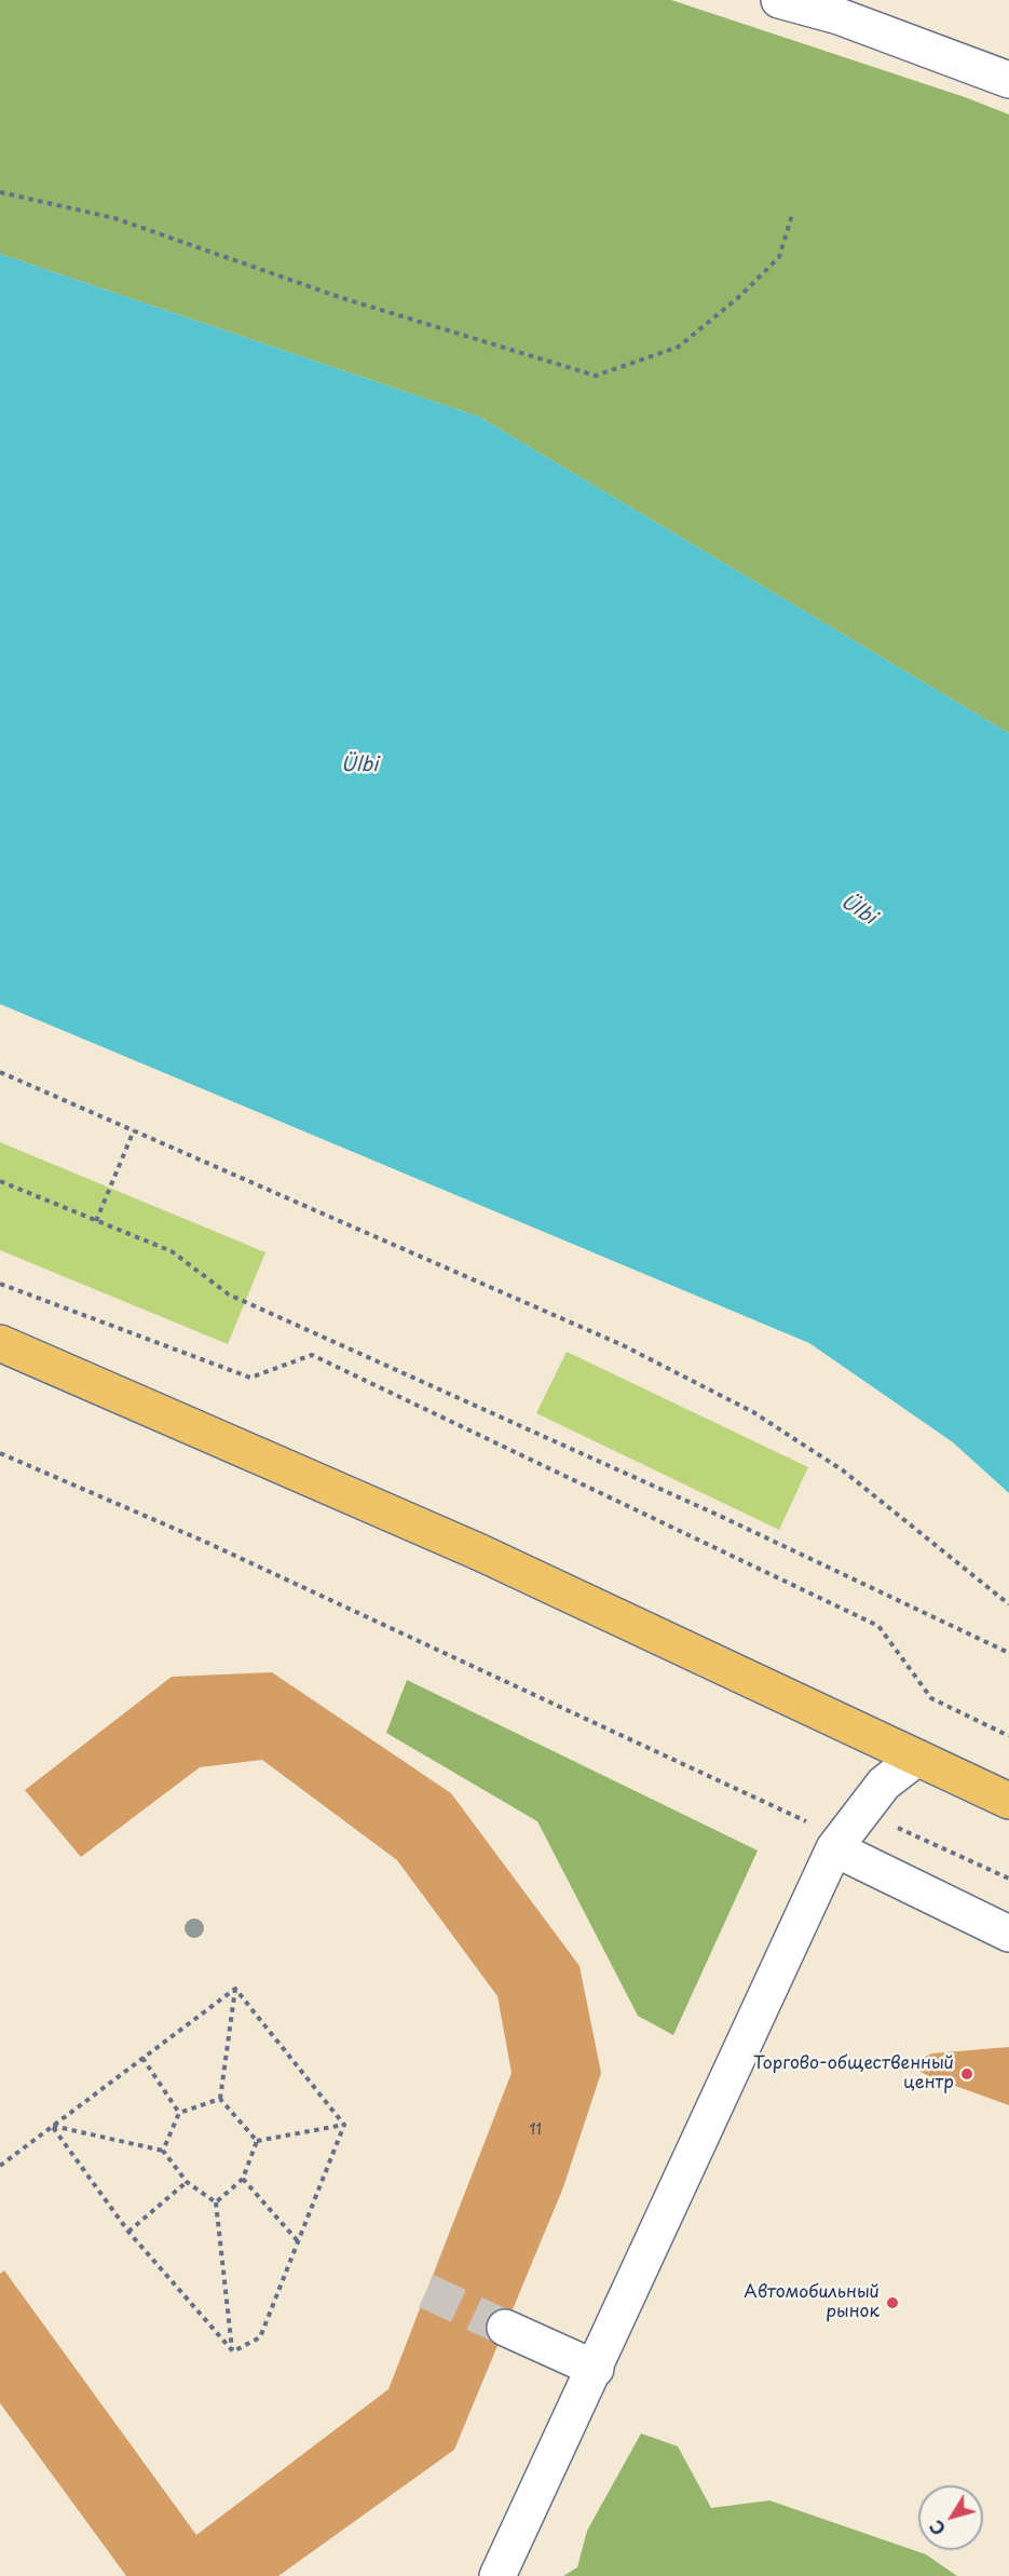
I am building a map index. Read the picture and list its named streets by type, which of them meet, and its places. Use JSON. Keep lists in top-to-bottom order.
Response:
{
  "water": ["Ülbi"],
  "places": ["Торгово-общественный центр", "Автомобильный рынок"],
  "house_numbers": ["11"],
  "north": "bottom left"
}
